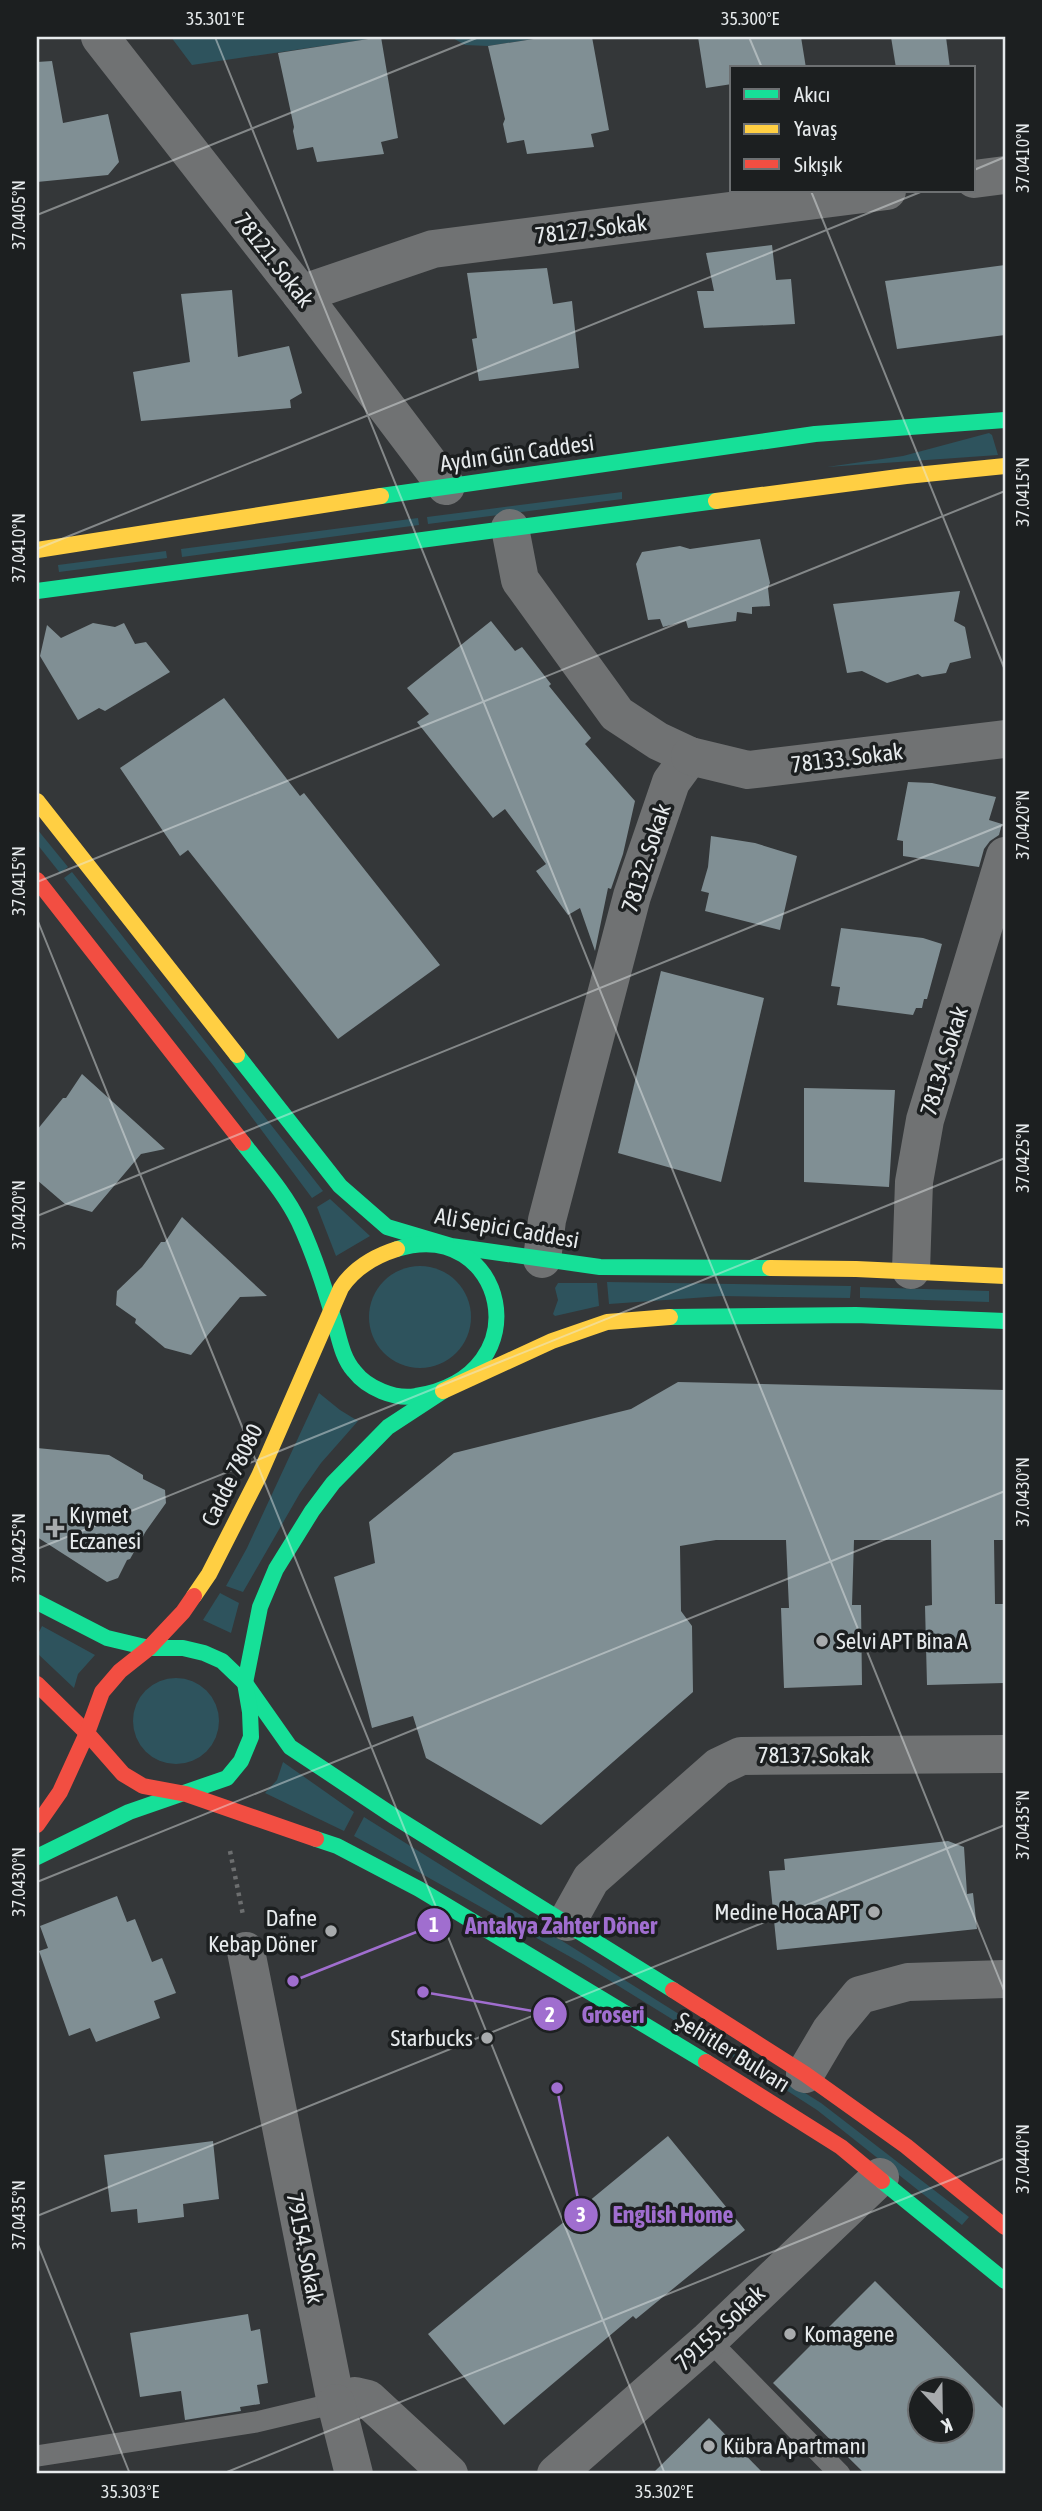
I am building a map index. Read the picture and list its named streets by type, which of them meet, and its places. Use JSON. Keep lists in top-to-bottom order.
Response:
{
  "streets": {
    "main road": [
      "Aydın Gün Caddesi",
      "Ali Sepici Caddesi",
      "Cadde 78080",
      "Şehitler Bulvarı"
    ],
    "street": [
      "78127. Sokak",
      "78121. Sokak",
      "78133. Sokak",
      "78132. Sokak",
      "78134. Sokak",
      "78137. Sokak",
      "79154. Sokak",
      "79155. Sokak"
    ]
  },
  "crossings": [
    ["78127. Sokak", "78121. Sokak"],
    ["78121. Sokak", "Aydın Gün Caddesi"],
    ["78133. Sokak", "78132. Sokak"],
    ["78132. Sokak", "Ali Sepici Caddesi"],
    ["78134. Sokak", "Ali Sepici Caddesi"],
    ["Ali Sepici Caddesi", "Cadde 78080"],
    ["Cadde 78080", "Şehitler Bulvarı"],
    ["78137. Sokak", "Şehitler Bulvarı"],
    ["Şehitler Bulvarı", "79155. Sokak"]
  ],
  "places": {
    "health": ["Kıymet Eczanesi"],
    "other": [
      "Selvi APT Bina A",
      "Medine Hoca APT",
      "Dafne Kebap Döner",
      "Antakya Zahter Döner",
      "Groseri",
      "Starbucks",
      "English Home",
      "Komagene",
      "Kübra Apartmanı"
    ]
  },
  "legend": ["Akıcı", "Yavaş", "Sıkışık"],
  "north": "bottom",
  "coordinates": [
    "35.301°E",
    "35.300°E",
    "37.0410°N",
    "37.0405°N",
    "37.0415°N",
    "37.0420°N",
    "37.0425°N",
    "37.0430°N",
    "37.0435°N",
    "37.0440°N",
    "35.303°E",
    "35.302°E"
  ]
}
